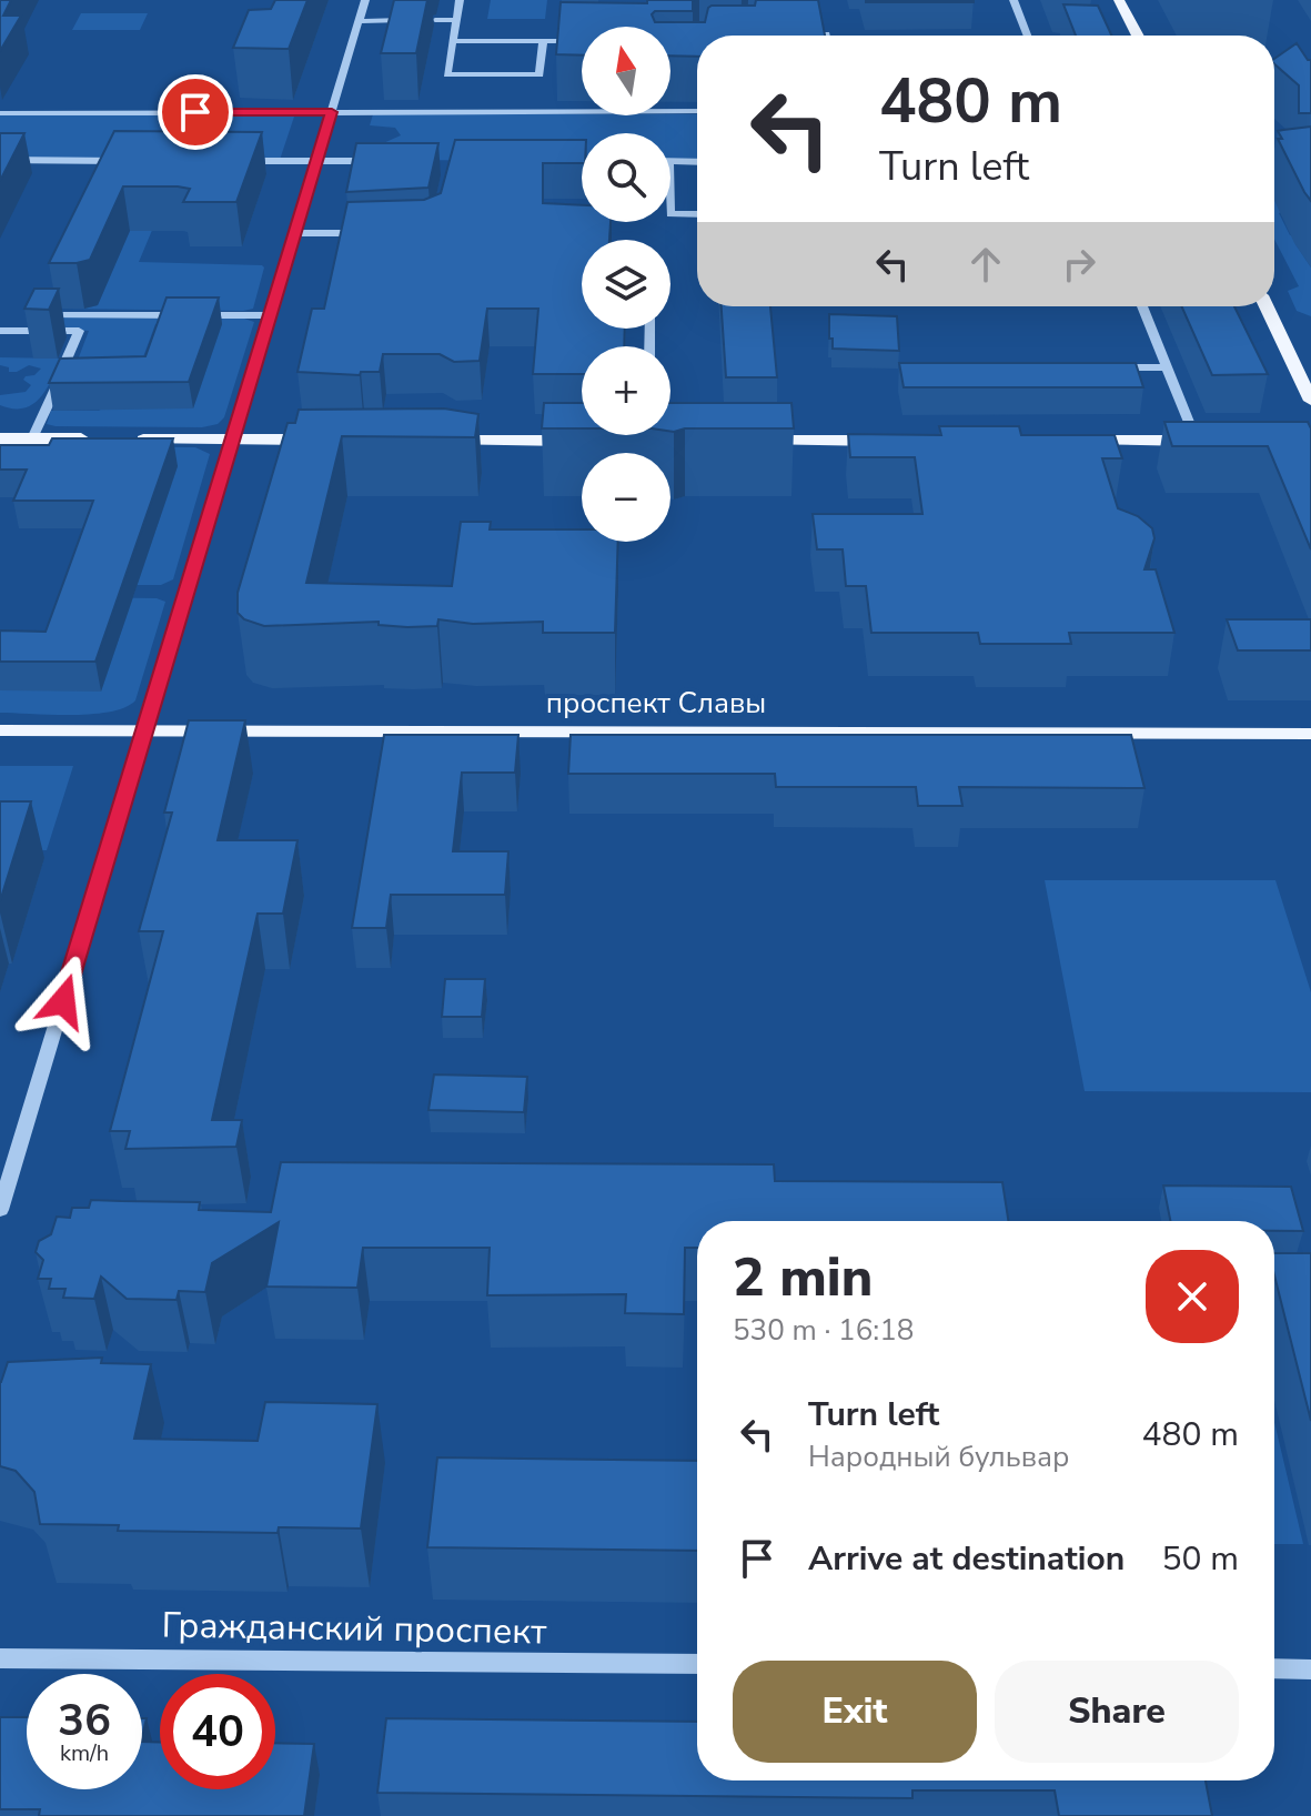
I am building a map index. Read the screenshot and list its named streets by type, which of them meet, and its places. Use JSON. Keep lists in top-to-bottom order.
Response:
{
  "streets": {
    "main road": ["проспект Славы"],
    "street": ["Гражданский проспект"]
  },
  "north": "top",
  "page": {
    "map_buttons": ["+", "−"],
    "turn": ["480 m", "Turn left"],
    "heading": ["2 min", "530 m · 16:18"],
    "list": [
      {
        "name": "Turn left",
        "note": "Народный бульвар",
        "value": "480 m"
      },
      {
        "name": "Arrive at destination",
        "value": "50 m"
      }
    ],
    "buttons": ["Exit", "Share"],
    "speed": "36 km/h",
    "limit": "40"
  }
}
